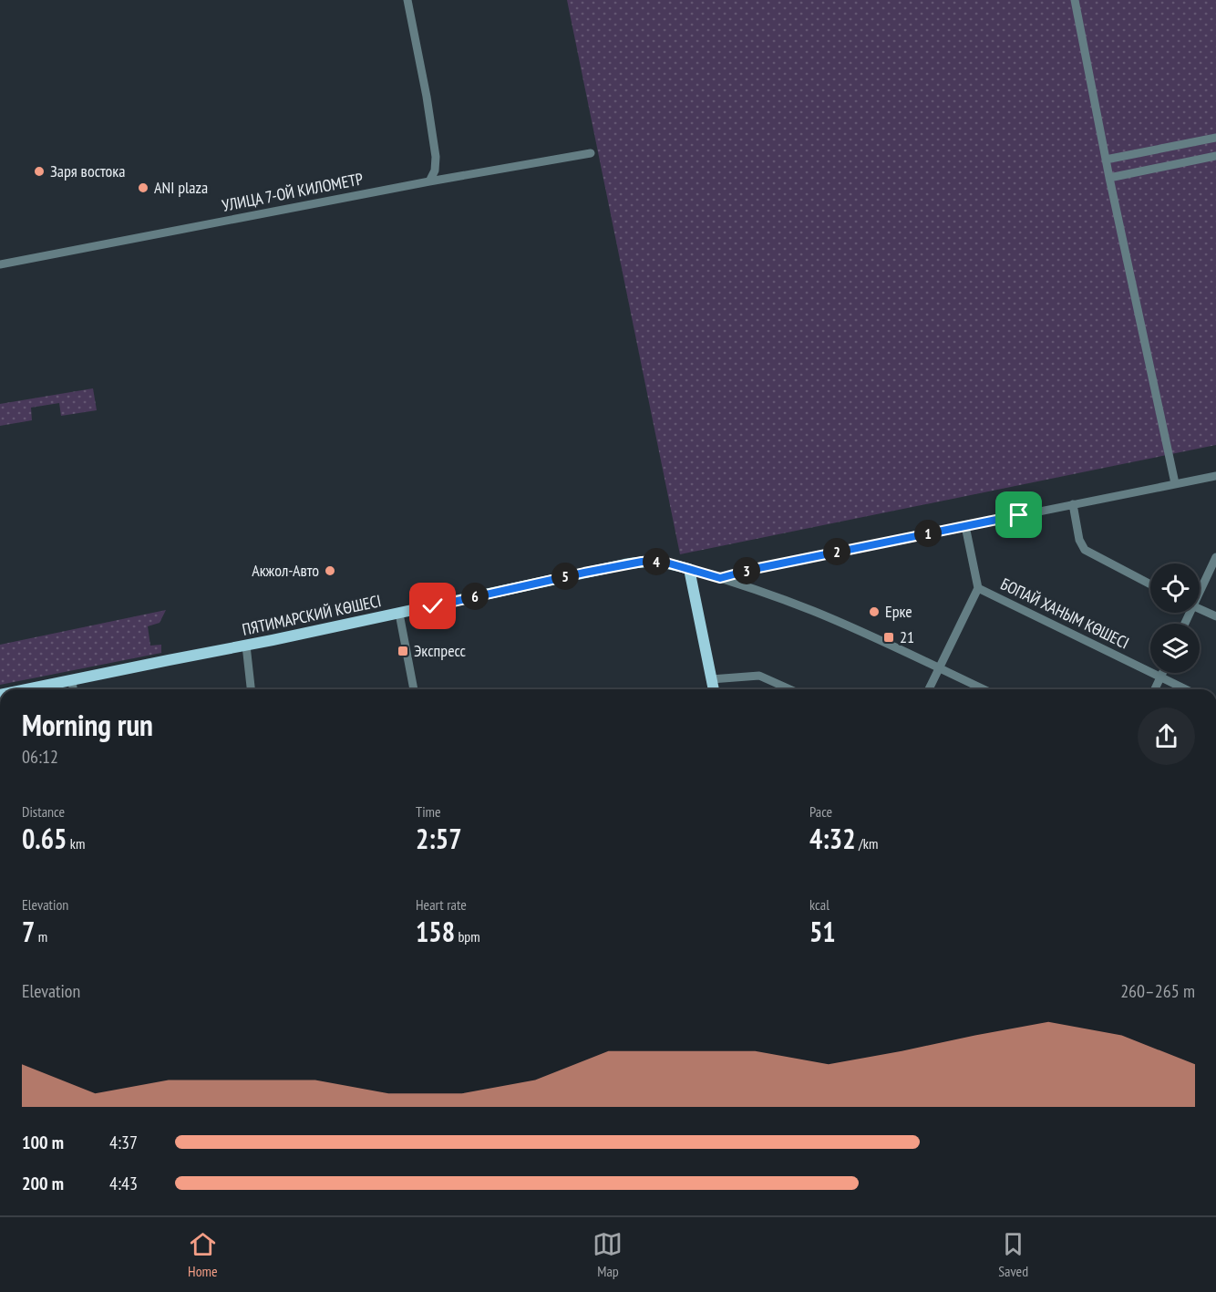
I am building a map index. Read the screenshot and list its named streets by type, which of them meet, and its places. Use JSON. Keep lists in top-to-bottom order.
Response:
{
  "streets": {
    "main road": ["ПЯТИМАРСКИЙ КӨШЕСІ"],
    "street": ["УЛИЦА 7-ОЙ КИЛОМЕТР", "БОПАЙ ХАНЫМ КӨШЕСІ"]
  },
  "places": {
    "other": [
      "Заря востока",
      "ANI plaza",
      "Акжол-Авто",
      "Ерке"
    ],
    "transit": ["21", "Экспресс"]
  },
  "page": {
    "pins": [
      "1",
      "2",
      "4",
      "3",
      "5",
      "6"
    ],
    "heading": ["Morning run", "06:12"],
    "stats": [
      ["Distance", "0.65 km"],
      ["Time", "2:57"],
      ["Pace", "4:32 /km"],
      ["Elevation", "7 m"],
      ["Heart rate", "158 bpm"],
      ["kcal", "51"]
    ],
    "chart": ["Elevation", "260–265 m"],
    "list": [
      {
        "name": "100 m",
        "note": "4:37"
      },
      {
        "name": "200 m",
        "note": "4:43"
      }
    ],
    "tabs": ["Home", "Map", "Saved"]
  }
}
